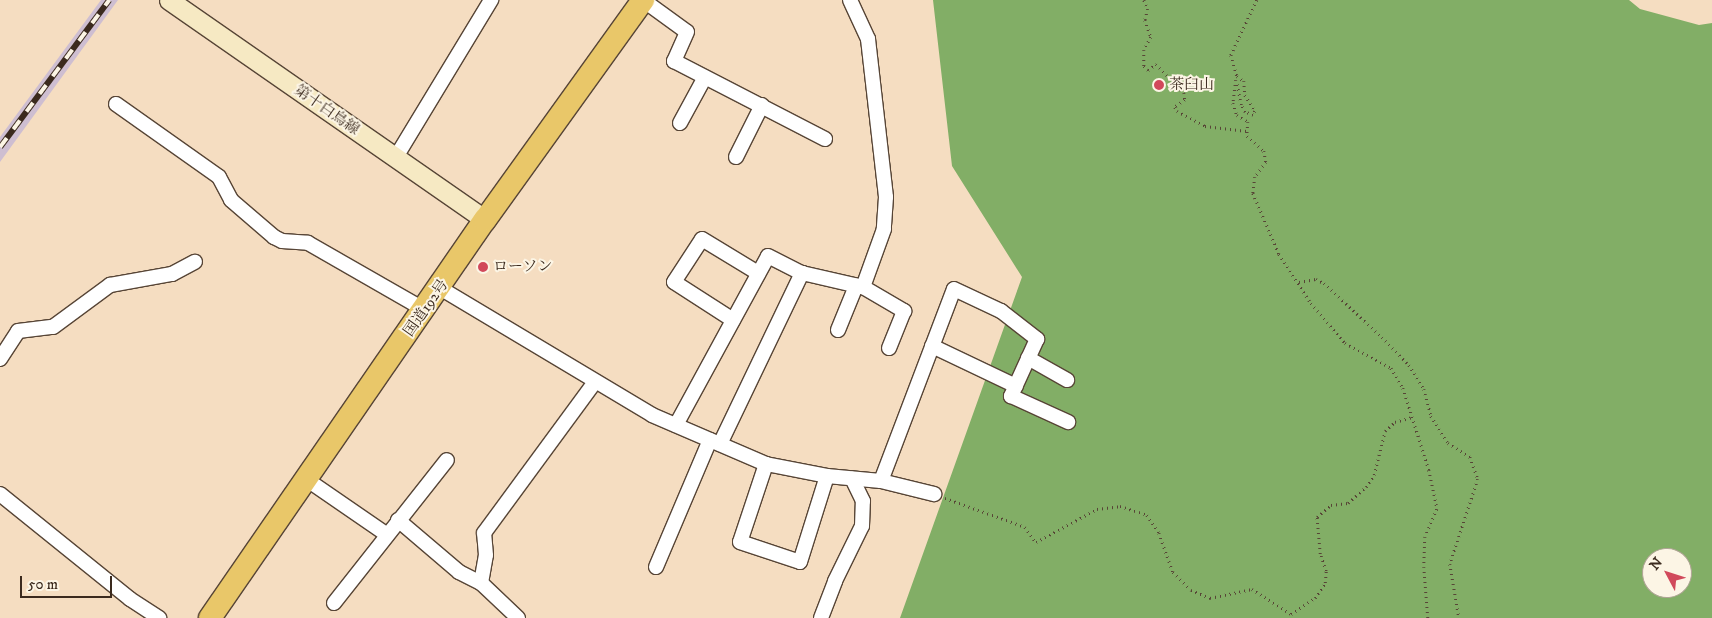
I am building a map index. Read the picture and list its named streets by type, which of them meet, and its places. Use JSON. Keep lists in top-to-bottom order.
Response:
{
  "streets": {
    "highway": ["国道192号"],
    "main road": ["第十白鳥線"]
  },
  "crossings": [
    ["第十白鳥線", "国道192号"]
  ],
  "places": ["茶臼山", "ローソン"],
  "scale_bar": "50 m",
  "north": "top left"
}
